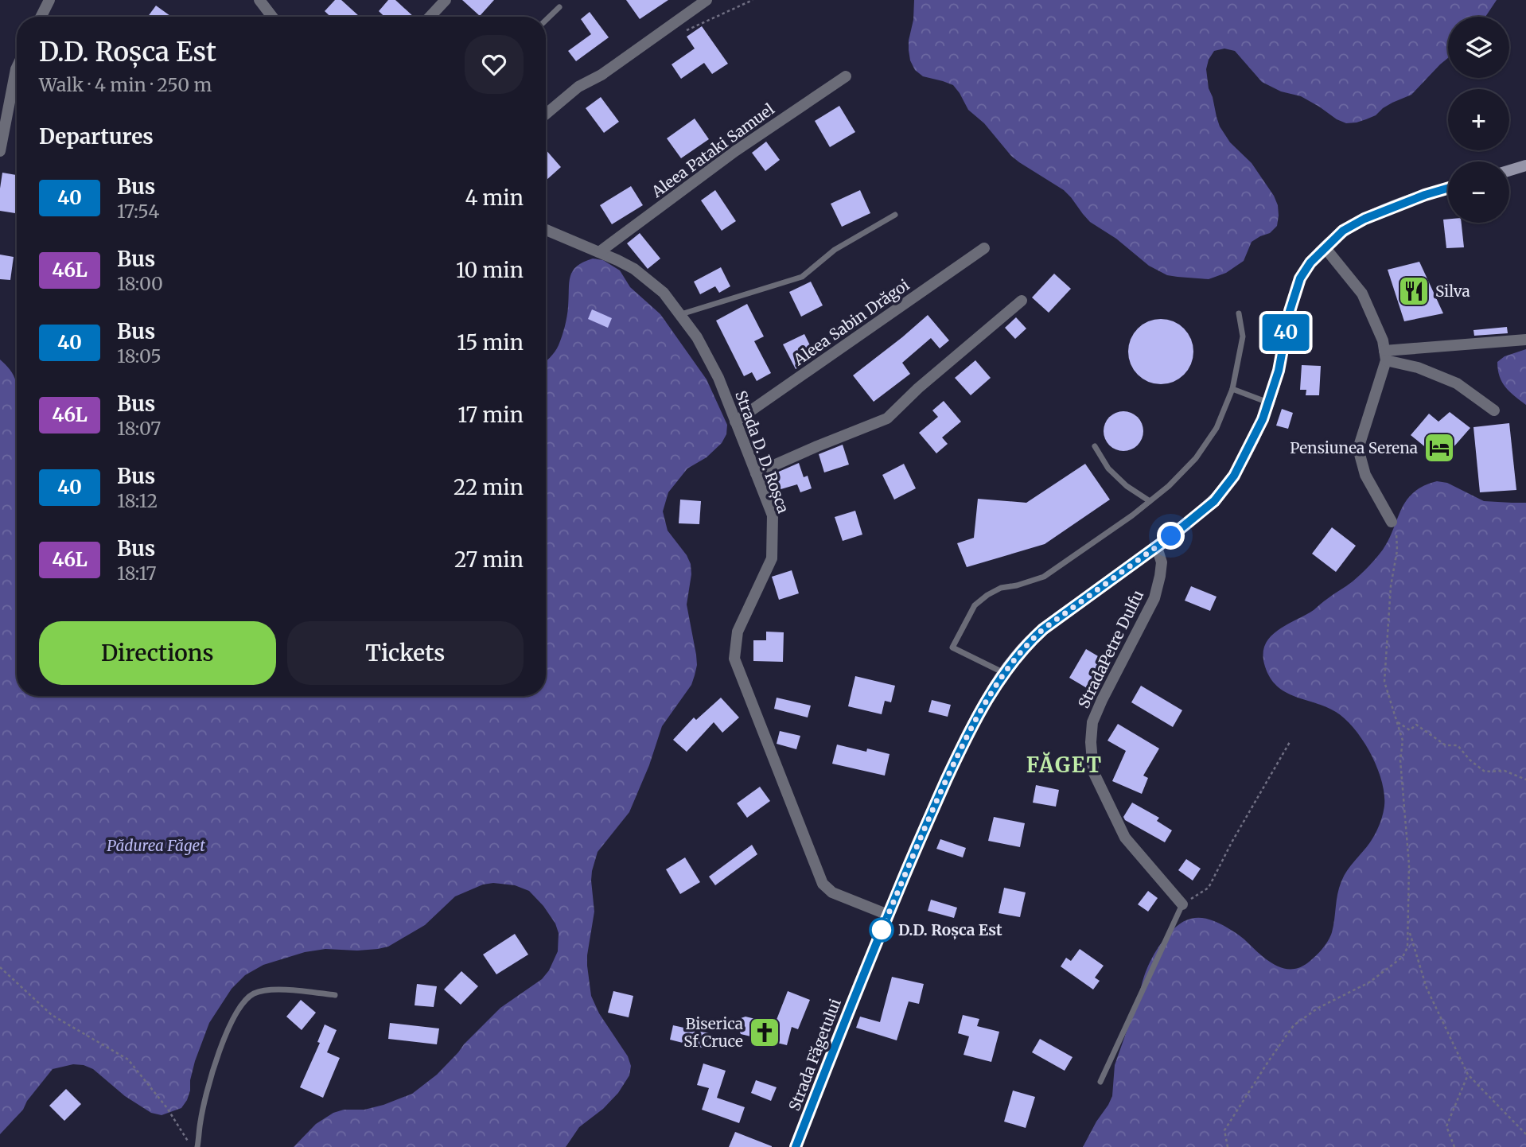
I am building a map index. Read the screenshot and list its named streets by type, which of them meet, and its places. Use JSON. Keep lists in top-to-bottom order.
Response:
{
  "streets": {
    "main road": ["Strada Făgetului"],
    "street": [
      "Aleea Pataki Samuel",
      "Aleea Sabin Drăgoi",
      "Strada D. D. Roșca",
      "StradaPetre Dulfu"
    ]
  },
  "crossings": [
    ["Aleea Pataki Samuel", "Strada D. D. Roșca"],
    ["Aleea Sabin Drăgoi", "Strada D. D. Roșca"],
    ["Strada D. D. Roșca", "Strada Făgetului"],
    ["StradaPetre Dulfu", "Strada Făgetului"]
  ],
  "districts": ["FĂGET"],
  "parks": ["Pădurea Făget"],
  "places": {
    "restaurant": ["Silva"],
    "hotel": ["Pensiunea Serena"],
    "other": ["D.D. Roșca Est"],
    "church": ["Biserica Sf Cruce"]
  },
  "lines": ["bus line 40"],
  "page": {
    "on_map": "40",
    "map_buttons": ["+", "−"],
    "heading": [
      ["D.D. Roșca Est", "Walk · 4 min · 250 m"],
      "Departures"
    ],
    "list": [
      {
        "mark": "40",
        "name": "Bus",
        "note": "17:54",
        "value": "4 min"
      },
      {
        "mark": "46L",
        "name": "Bus",
        "note": "18:00",
        "value": "10 min"
      },
      {
        "mark": "40",
        "name": "Bus",
        "note": "18:05",
        "value": "15 min"
      },
      {
        "mark": "46L",
        "name": "Bus",
        "note": "18:07",
        "value": "17 min"
      },
      {
        "mark": "40",
        "name": "Bus",
        "note": "18:12",
        "value": "22 min"
      },
      {
        "mark": "46L",
        "name": "Bus",
        "note": "18:17",
        "value": "27 min"
      }
    ],
    "buttons": ["Directions", "Tickets"]
  }
}
